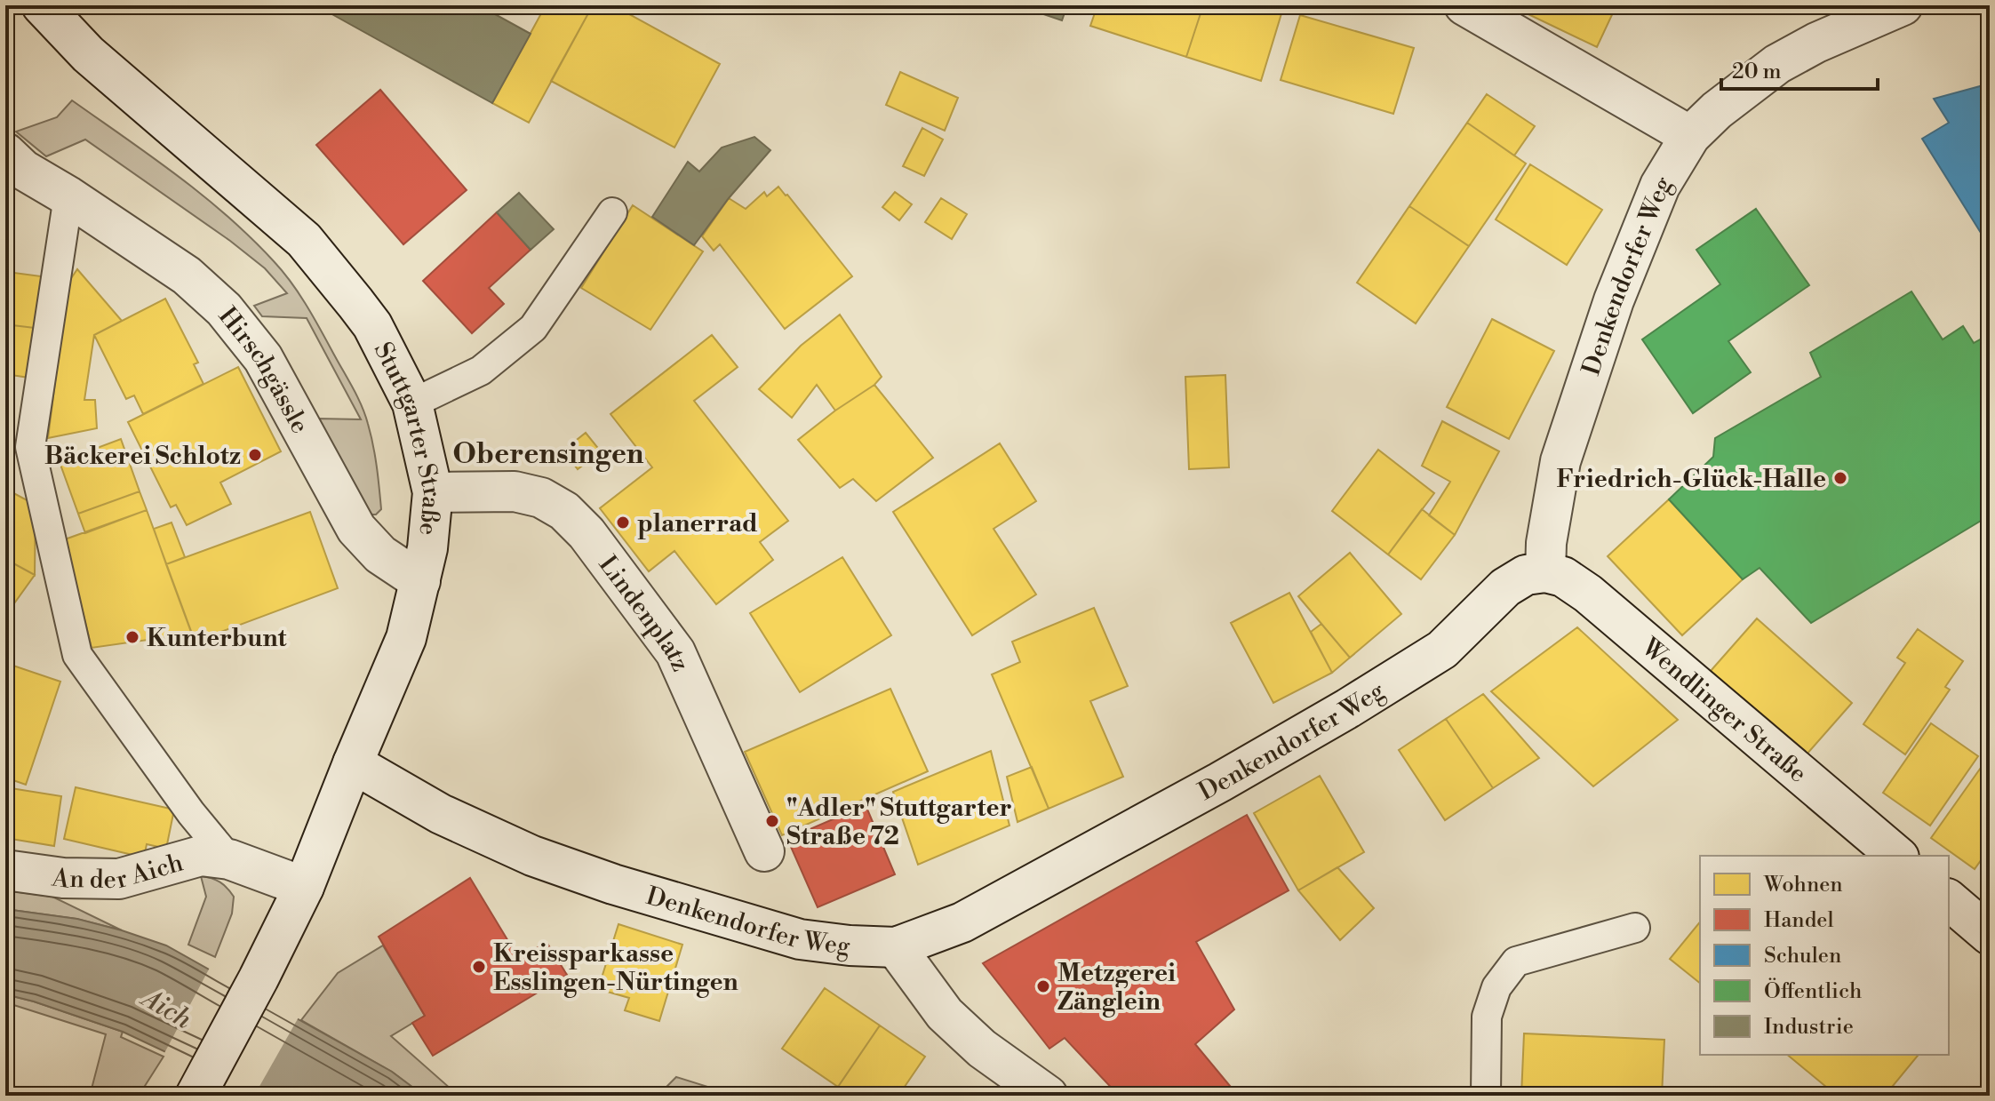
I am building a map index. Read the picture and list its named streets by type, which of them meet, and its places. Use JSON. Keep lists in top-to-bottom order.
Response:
{
  "streets": {
    "main road": [
      "Denkendorfer Weg",
      "Hirschgässle",
      "Stuttgarter Straße",
      "Lindenplatz",
      "Wendlinger Straße",
      "An der Aich"
    ]
  },
  "crossings": [
    ["Denkendorfer Weg", "Stuttgarter Straße"],
    ["Denkendorfer Weg", "Wendlinger Straße"],
    ["Hirschgässle", "Stuttgarter Straße"],
    ["Stuttgarter Straße", "Lindenplatz"]
  ],
  "districts": ["Oberensingen"],
  "water": ["Aich"],
  "places": [
    "Bäckerei Schlotz",
    "Friedrich-Glück-Halle",
    "planerrad",
    "Kunterbunt",
    "\"Adler\" Stuttgarter Straße 72",
    "Kreissparkasse Esslingen-Nürtingen",
    "Metzgerei Zänglein"
  ],
  "legend": [
    "Wohnen",
    "Handel",
    "Schulen",
    "Öffentlich",
    "Industrie"
  ],
  "scale_bar": "20 m"
}
